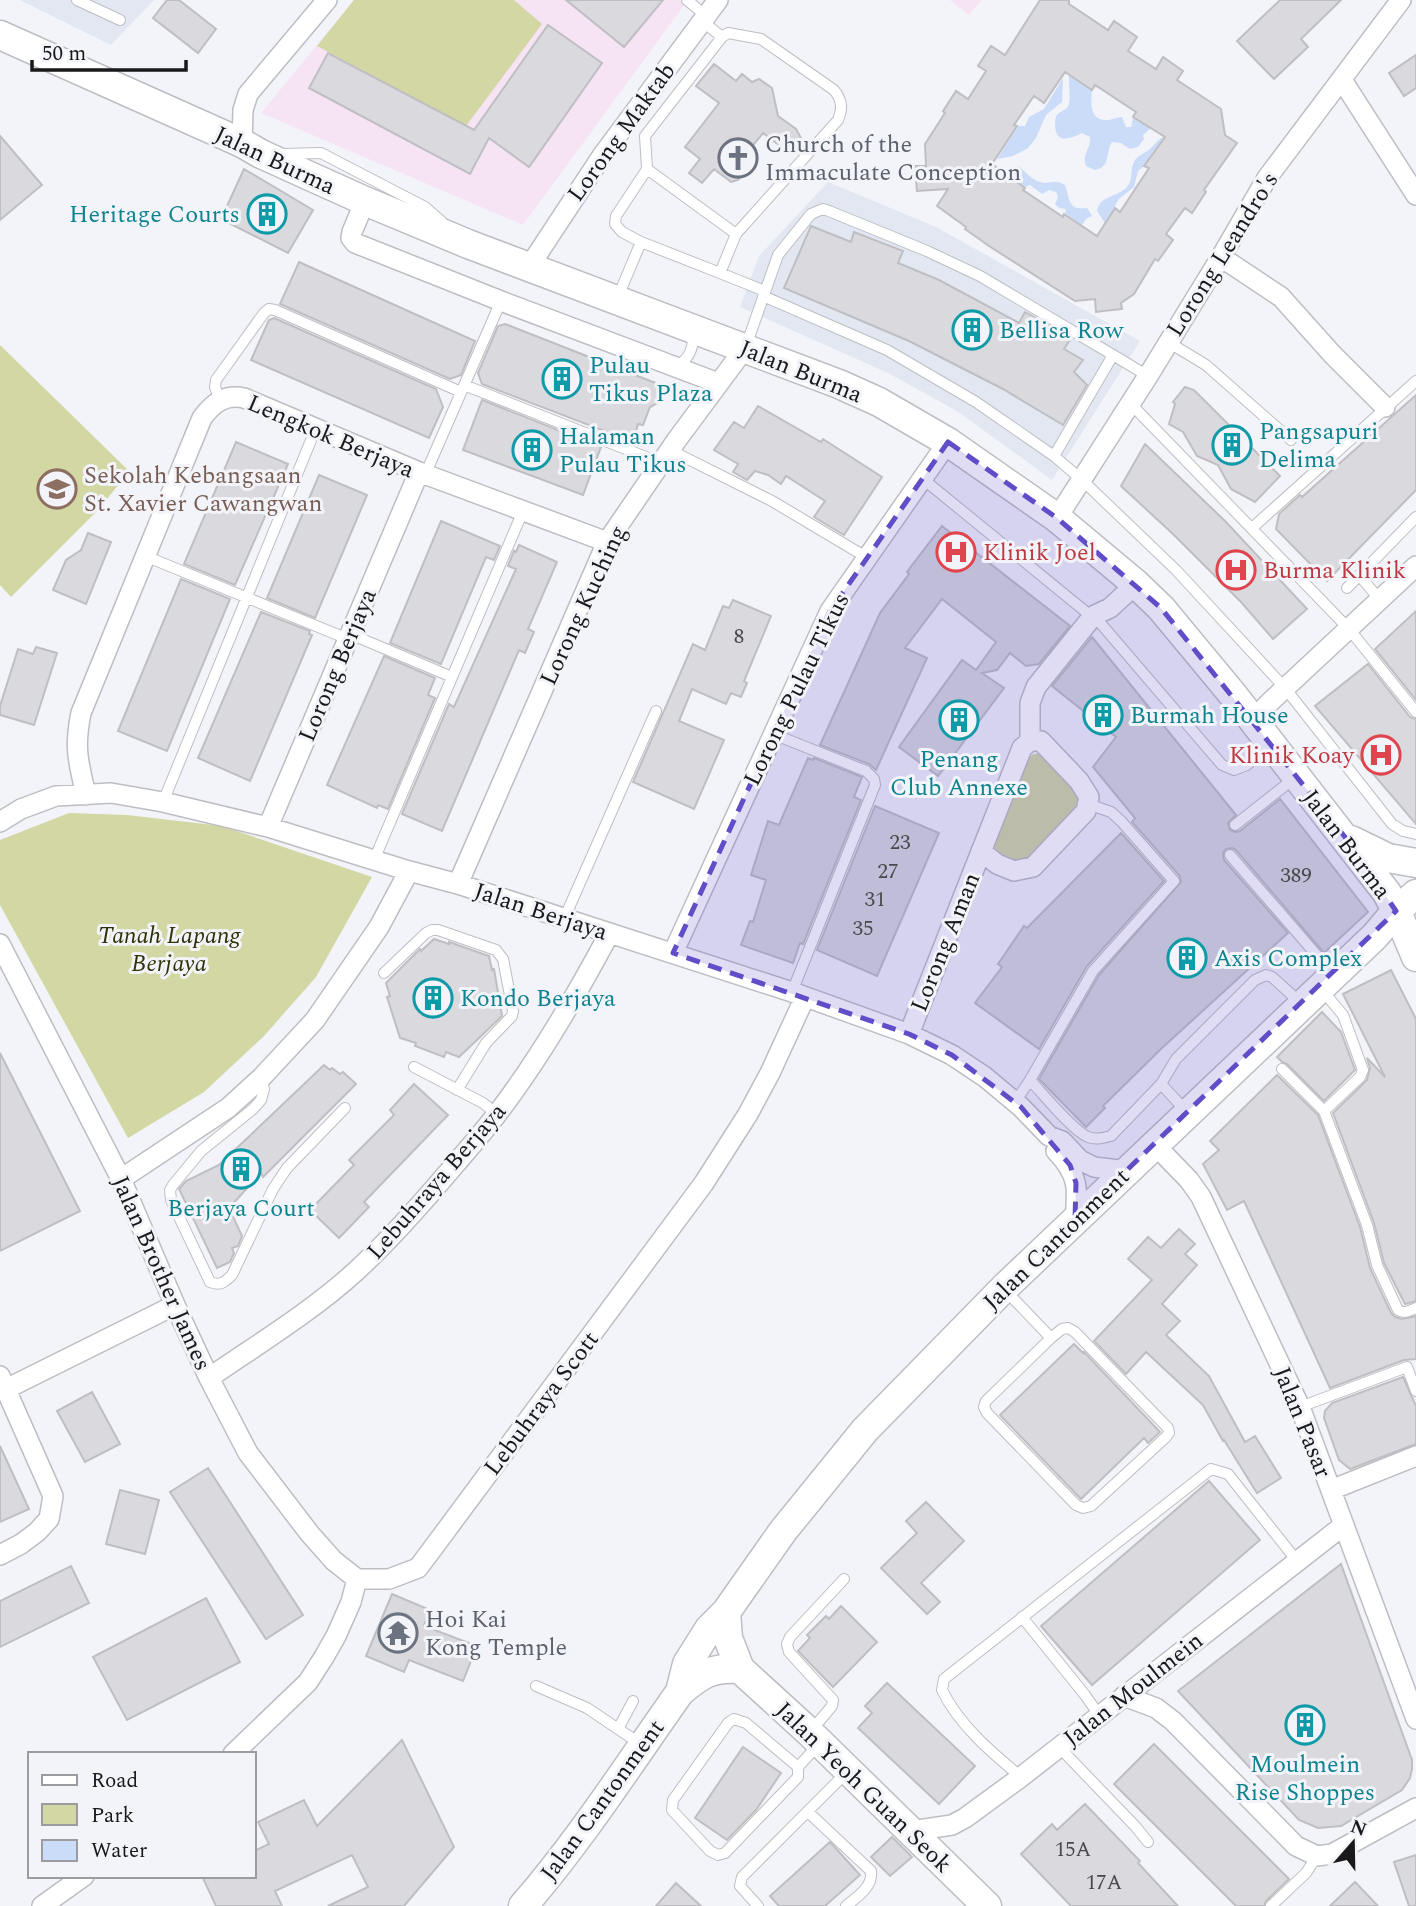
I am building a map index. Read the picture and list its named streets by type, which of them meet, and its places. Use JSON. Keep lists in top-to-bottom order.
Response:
{
  "streets": {
    "main road": ["Jalan Burma", "Jalan Cantonment", "Jalan Yeoh Guan Seok"],
    "street": [
      "Lorong Maktab",
      "Lorong Leandro's",
      "Lengkok Berjaya",
      "Lorong Kuching",
      "Lorong Berjaya",
      "Lorong Pulau Tikus",
      "Jalan Berjaya",
      "Lorong Aman",
      "Lebuhraya Berjaya",
      "Jalan Brother James",
      "Lebuhraya Scott",
      "Jalan Pasar",
      "Jalan Moulmein"
    ]
  },
  "crossings": [
    ["Lorong Maktab", "Jalan Burma"],
    ["Jalan Burma", "Lorong Leandro's"],
    ["Jalan Burma", "Lorong Kuching"],
    ["Jalan Burma", "Lorong Pulau Tikus"],
    ["Jalan Burma", "Jalan Cantonment"],
    ["Lengkok Berjaya", "Lorong Kuching"],
    ["Lengkok Berjaya", "Lorong Berjaya"],
    ["Lengkok Berjaya", "Jalan Berjaya"],
    ["Lorong Kuching", "Jalan Berjaya"],
    ["Lorong Berjaya", "Jalan Berjaya"],
    ["Lorong Pulau Tikus", "Jalan Berjaya"],
    ["Jalan Berjaya", "Lorong Aman"],
    ["Jalan Berjaya", "Lebuhraya Berjaya"],
    ["Jalan Berjaya", "Jalan Cantonment"],
    ["Jalan Berjaya", "Lebuhraya Scott"],
    ["Lebuhraya Berjaya", "Jalan Brother James"],
    ["Jalan Cantonment", "Jalan Pasar"],
    ["Jalan Cantonment", "Jalan Yeoh Guan Seok"],
    ["Jalan Brother James", "Lebuhraya Scott"],
    ["Jalan Pasar", "Jalan Moulmein"],
    ["Jalan Moulmein", "Jalan Yeoh Guan Seok"]
  ],
  "parks": ["Tanah Lapang Berjaya"],
  "places": {
    "church": ["Church of the Immaculate Conception"],
    "building": [
      "Heritage Courts",
      "Bellisa Row",
      "Pulau Tikus Plaza",
      "Pangsapuri Delima",
      "Halaman Pulau Tikus",
      "Burmah House",
      "Penang Club Annexe",
      "Axis Complex",
      "Kondo Berjaya",
      "Berjaya Court",
      "Moulmein Rise Shoppes"
    ],
    "school or university": ["Sekolah Kebangsaan St. Xavier Cawangwan"],
    "hospital": ["Klinik Joel", "Burma Klinik", "Klinik Koay"],
    "temple": ["Hoi Kai Kong Temple"]
  },
  "house_numbers": [
    "8",
    "23",
    "27",
    "389",
    "31",
    "35",
    "15A",
    "17A"
  ],
  "legend": ["Road", "Park", "Water"],
  "scale_bar": "50 m",
  "north": "top"
}
